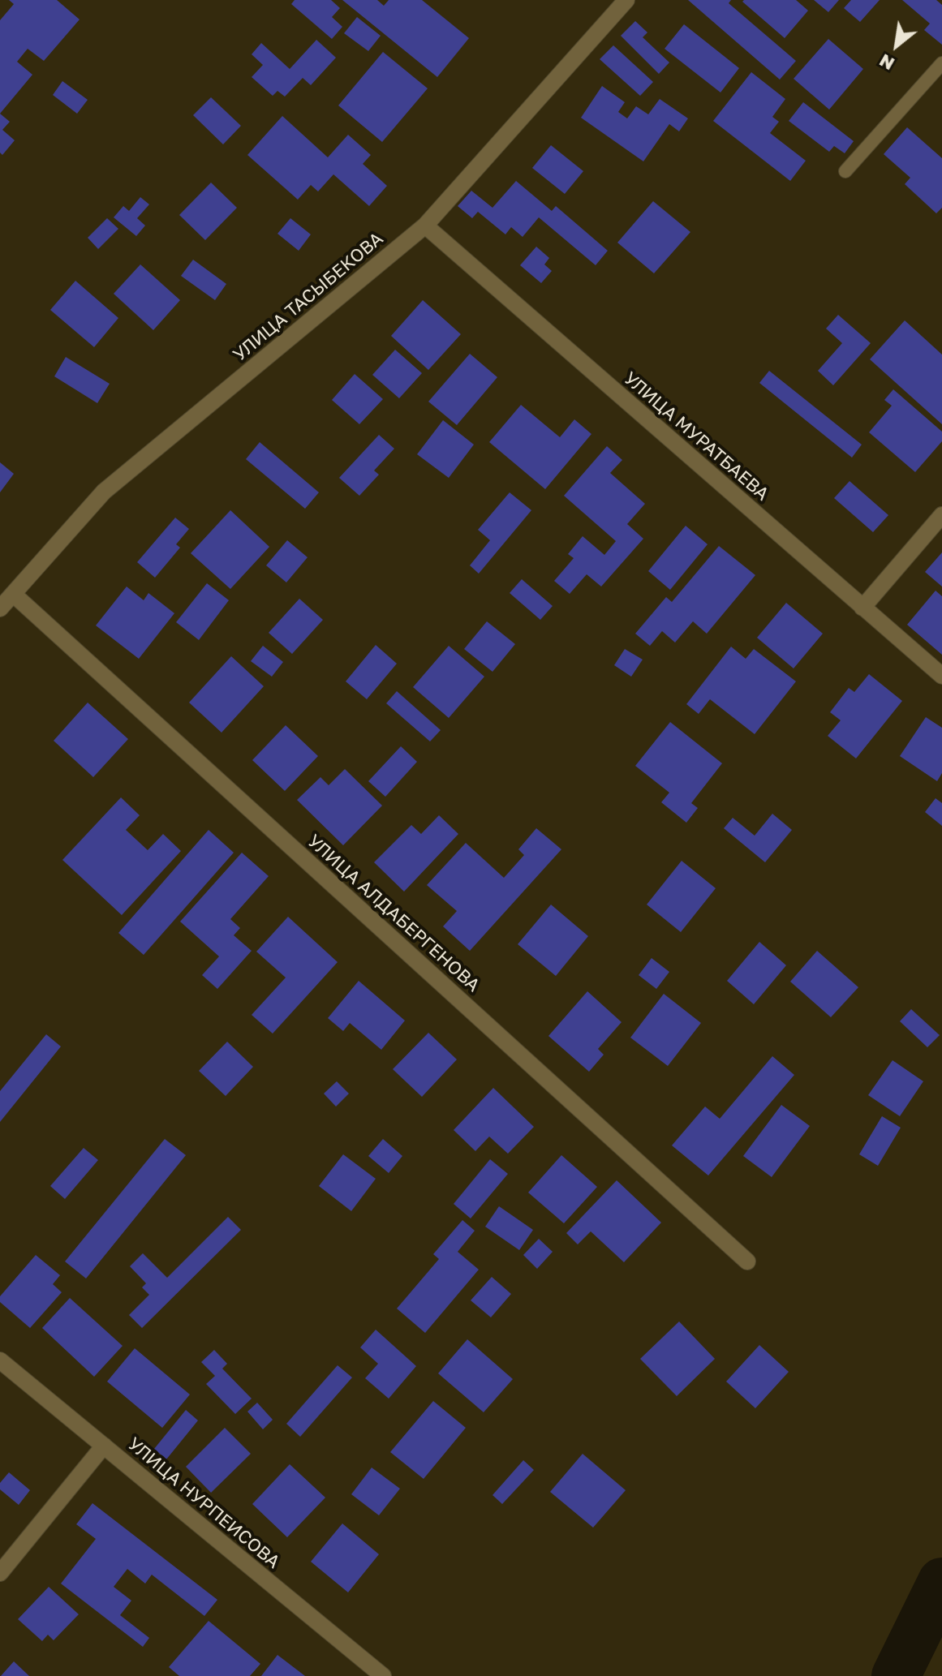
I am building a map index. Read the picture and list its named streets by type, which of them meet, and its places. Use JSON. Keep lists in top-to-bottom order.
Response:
{
  "streets": {
    "street": [
      "УЛИЦА ТАСЫБЕКОВА",
      "УЛИЦА МУРАТБАЕВА",
      "УЛИЦА АЛДАБЕРГЕНОВА",
      "УЛИЦА НУРПЕИСОВА"
    ]
  },
  "crossings": [
    ["УЛИЦА ТАСЫБЕКОВА", "УЛИЦА МУРАТБАЕВА"],
    ["УЛИЦА ТАСЫБЕКОВА", "УЛИЦА АЛДАБЕРГЕНОВА"]
  ],
  "north": "bottom left"
}
